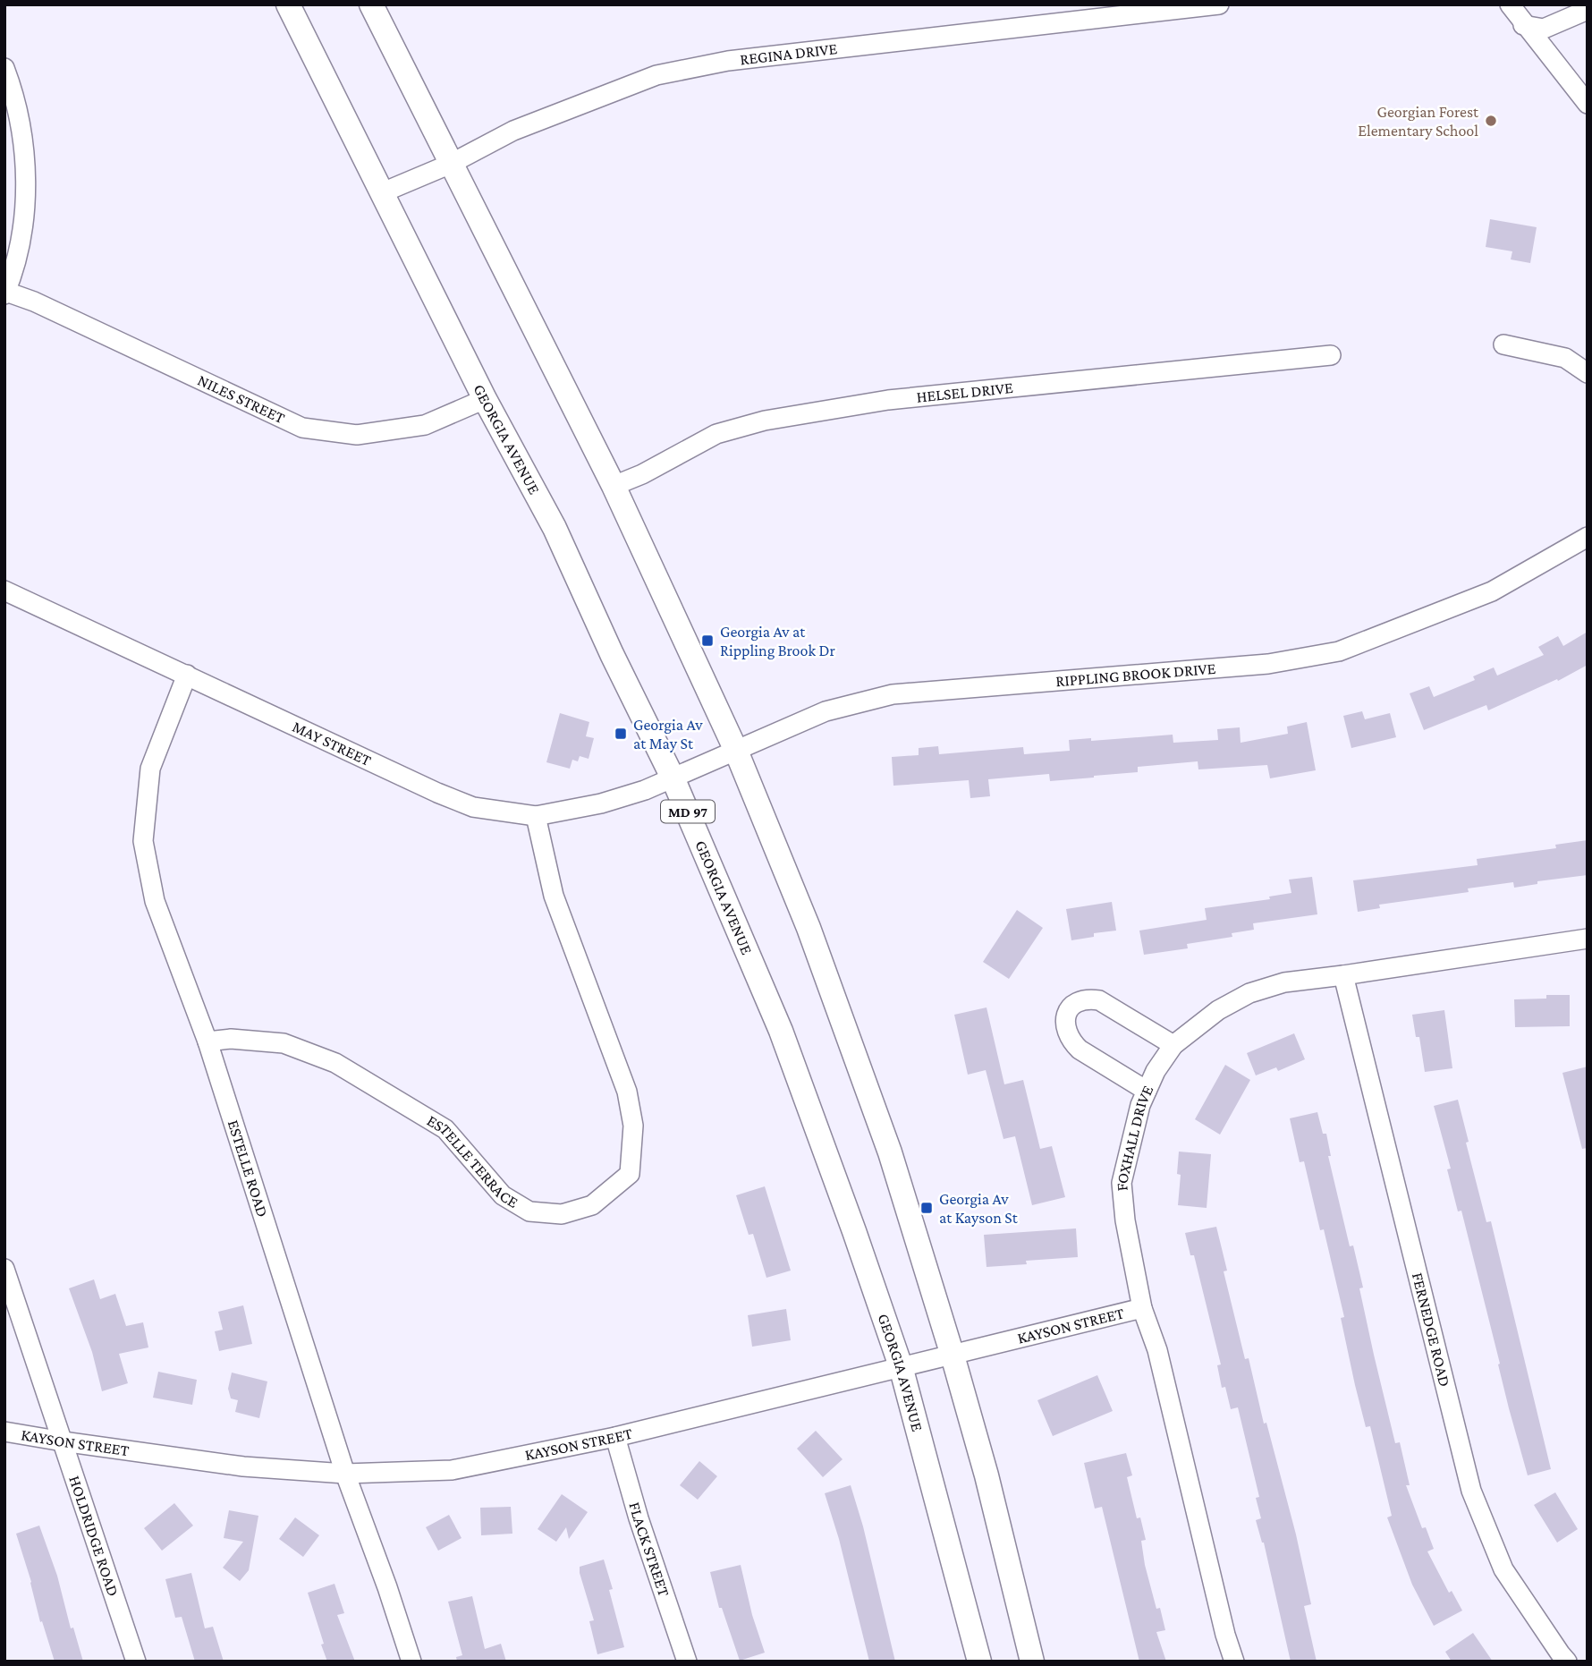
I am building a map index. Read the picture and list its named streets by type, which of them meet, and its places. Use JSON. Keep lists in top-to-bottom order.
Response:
{
  "streets": {
    "main road": ["GEORGIA AVENUE", "MD 97"],
    "street": [
      "REGINA DRIVE",
      "HELSEL DRIVE",
      "NILES STREET",
      "RIPPLING BROOK DRIVE",
      "MAY STREET",
      "FOXHALL DRIVE",
      "ESTELLE TERRACE",
      "ESTELLE ROAD",
      "KAYSON STREET",
      "FERNEDGE ROAD",
      "HOLDRIDGE ROAD",
      "FLACK STREET"
    ]
  },
  "crossings": [
    ["REGINA DRIVE", "GEORGIA AVENUE"],
    ["NILES STREET", "GEORGIA AVENUE"],
    ["GEORGIA AVENUE", "RIPPLING BROOK DRIVE"],
    ["GEORGIA AVENUE", "MAY STREET"],
    ["GEORGIA AVENUE", "KAYSON STREET"],
    ["RIPPLING BROOK DRIVE", "MAY STREET"],
    ["MAY STREET", "ESTELLE TERRACE"],
    ["MAY STREET", "ESTELLE ROAD"],
    ["FOXHALL DRIVE", "KAYSON STREET"],
    ["FOXHALL DRIVE", "FERNEDGE ROAD"],
    ["ESTELLE TERRACE", "ESTELLE ROAD"],
    ["ESTELLE ROAD", "KAYSON STREET"],
    ["KAYSON STREET", "HOLDRIDGE ROAD"],
    ["KAYSON STREET", "FLACK STREET"]
  ],
  "places": {
    "other": ["Georgian Forest Elementary School"],
    "transit": ["Georgia Av at Rippling Brook Dr", "Georgia Av at May St", "Georgia Av at Kayson St"]
  }
}
